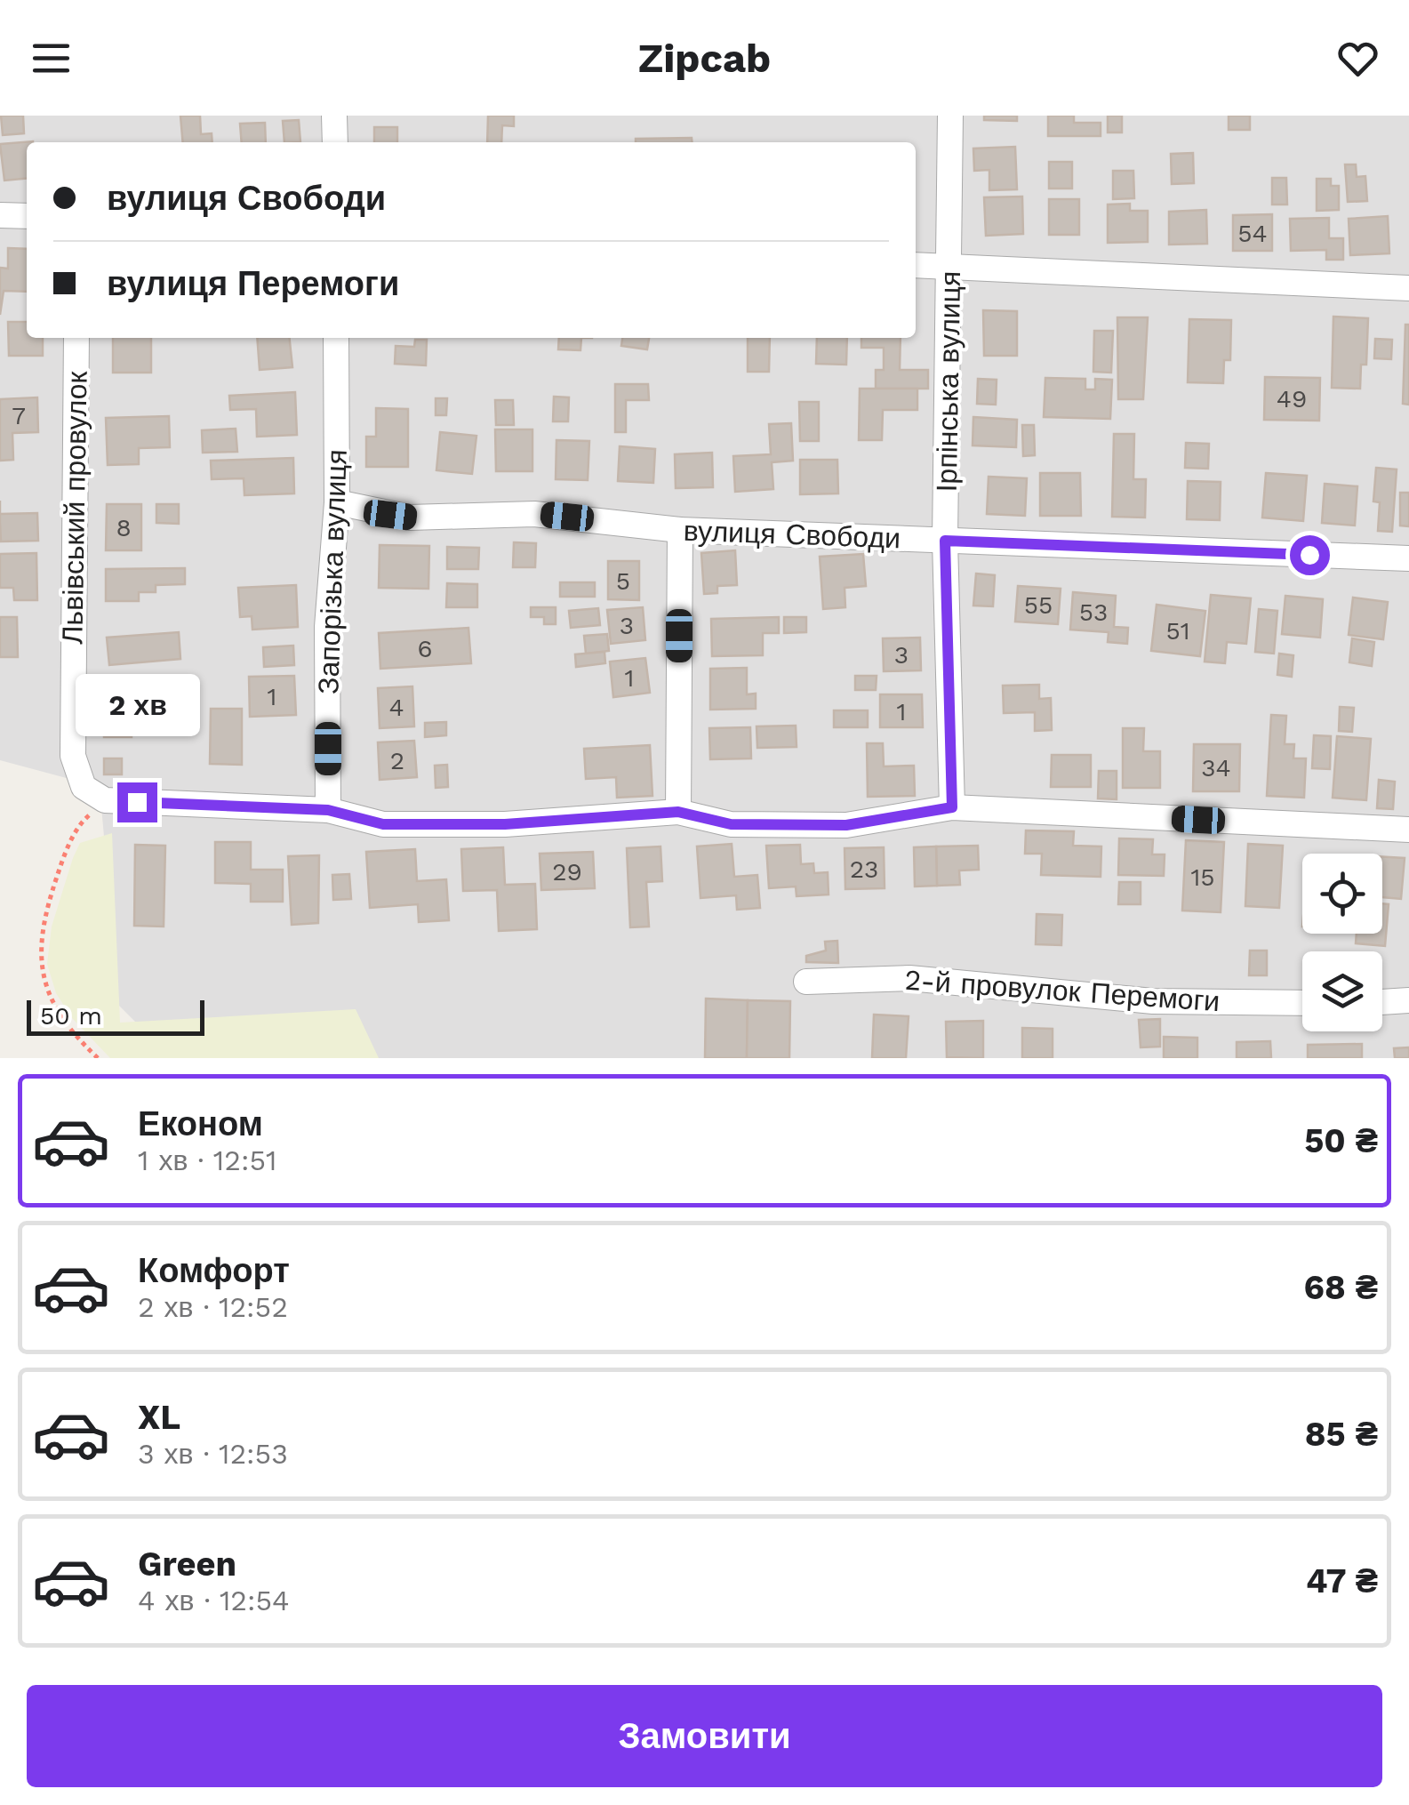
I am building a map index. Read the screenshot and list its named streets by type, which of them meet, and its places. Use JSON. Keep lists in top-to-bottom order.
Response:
{
  "streets": {
    "street": [
      "Ірпінська вулиця",
      "Львівський провулок",
      "вулиця Свободи",
      "Запорізька вулиця",
      "2-й провулок Перемоги"
    ]
  },
  "crossings": [
    ["Ірпінська вулиця", "вулиця Свободи"],
    ["вулиця Свободи", "Запорізька вулиця"]
  ],
  "house_numbers": [
    "54",
    "49",
    "7",
    "8",
    "5",
    "55",
    "53",
    "3",
    "51",
    "6",
    "3",
    "1",
    "1",
    "4",
    "1",
    "2",
    "34",
    "23",
    "29",
    "15"
  ],
  "scale_bar": "50 m",
  "page": {
    "header": "Zipcab",
    "banner": ["вулиця Свободи", "вулиця Перемоги"],
    "bubble": "2 хв",
    "scale": "50 m",
    "list": [
      {
        "name": "Економ",
        "note": "1 хв · 12:51",
        "value": "50 ₴"
      },
      {
        "name": "Комфорт",
        "note": "2 хв · 12:52",
        "value": "68 ₴"
      },
      {
        "name": "XL",
        "note": "3 хв · 12:53",
        "value": "85 ₴"
      },
      {
        "name": "Green",
        "note": "4 хв · 12:54",
        "value": "47 ₴"
      }
    ],
    "buttons": "Замовити"
  }
}
